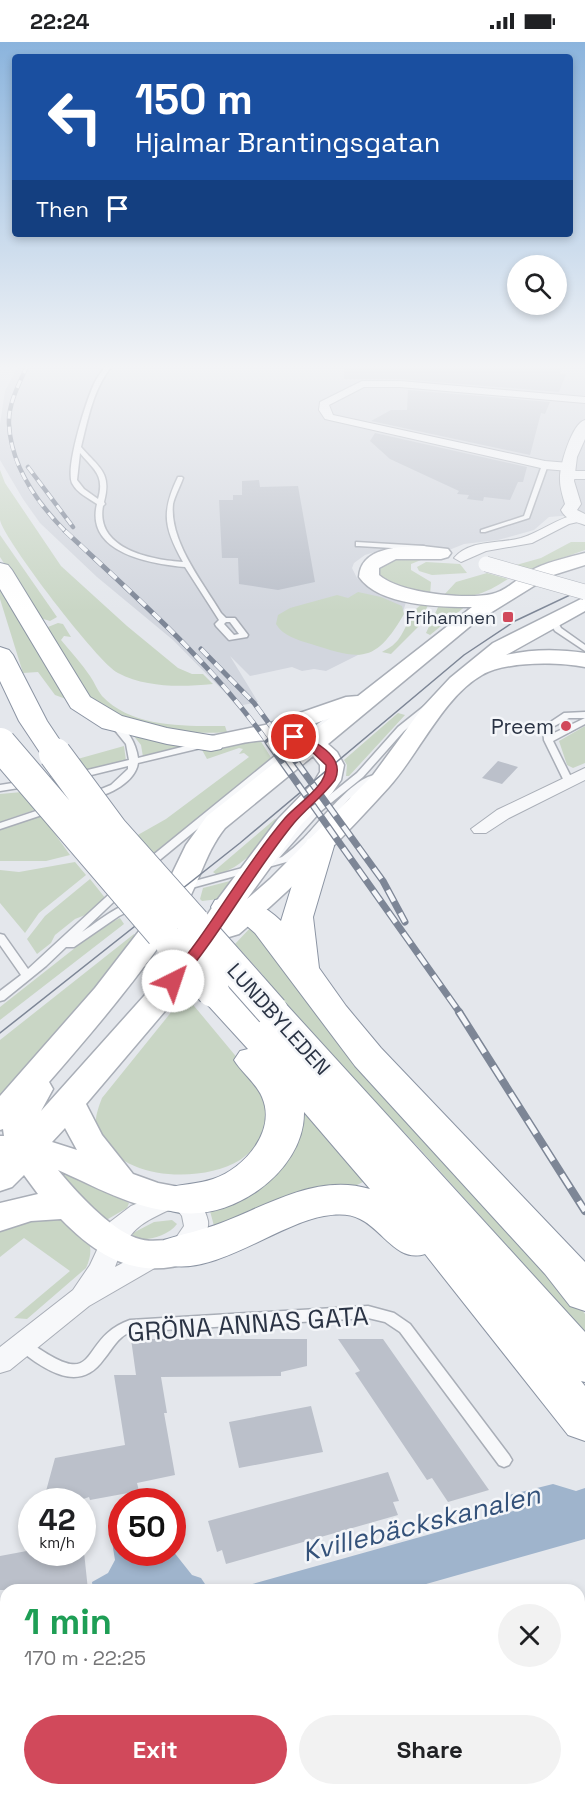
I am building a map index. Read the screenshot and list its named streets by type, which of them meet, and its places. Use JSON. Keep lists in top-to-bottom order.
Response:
{
  "streets": {
    "highway": ["LUNDBYLEDEN"],
    "lane": ["GRÖNA ANNAS GATA"]
  },
  "water": ["Kvillebäckskanalen"],
  "places": {
    "transit": ["Frihamnen"],
    "other": ["Preem"]
  },
  "page": {
    "status": "22:24",
    "turn": ["150 m", "Hjalmar Brantingsgatan"],
    "then": "Then",
    "speed": "42 km/h",
    "limit": "50",
    "heading": ["1 min", "170 m · 22:25"],
    "buttons": ["Exit", "Share"]
  }
}
